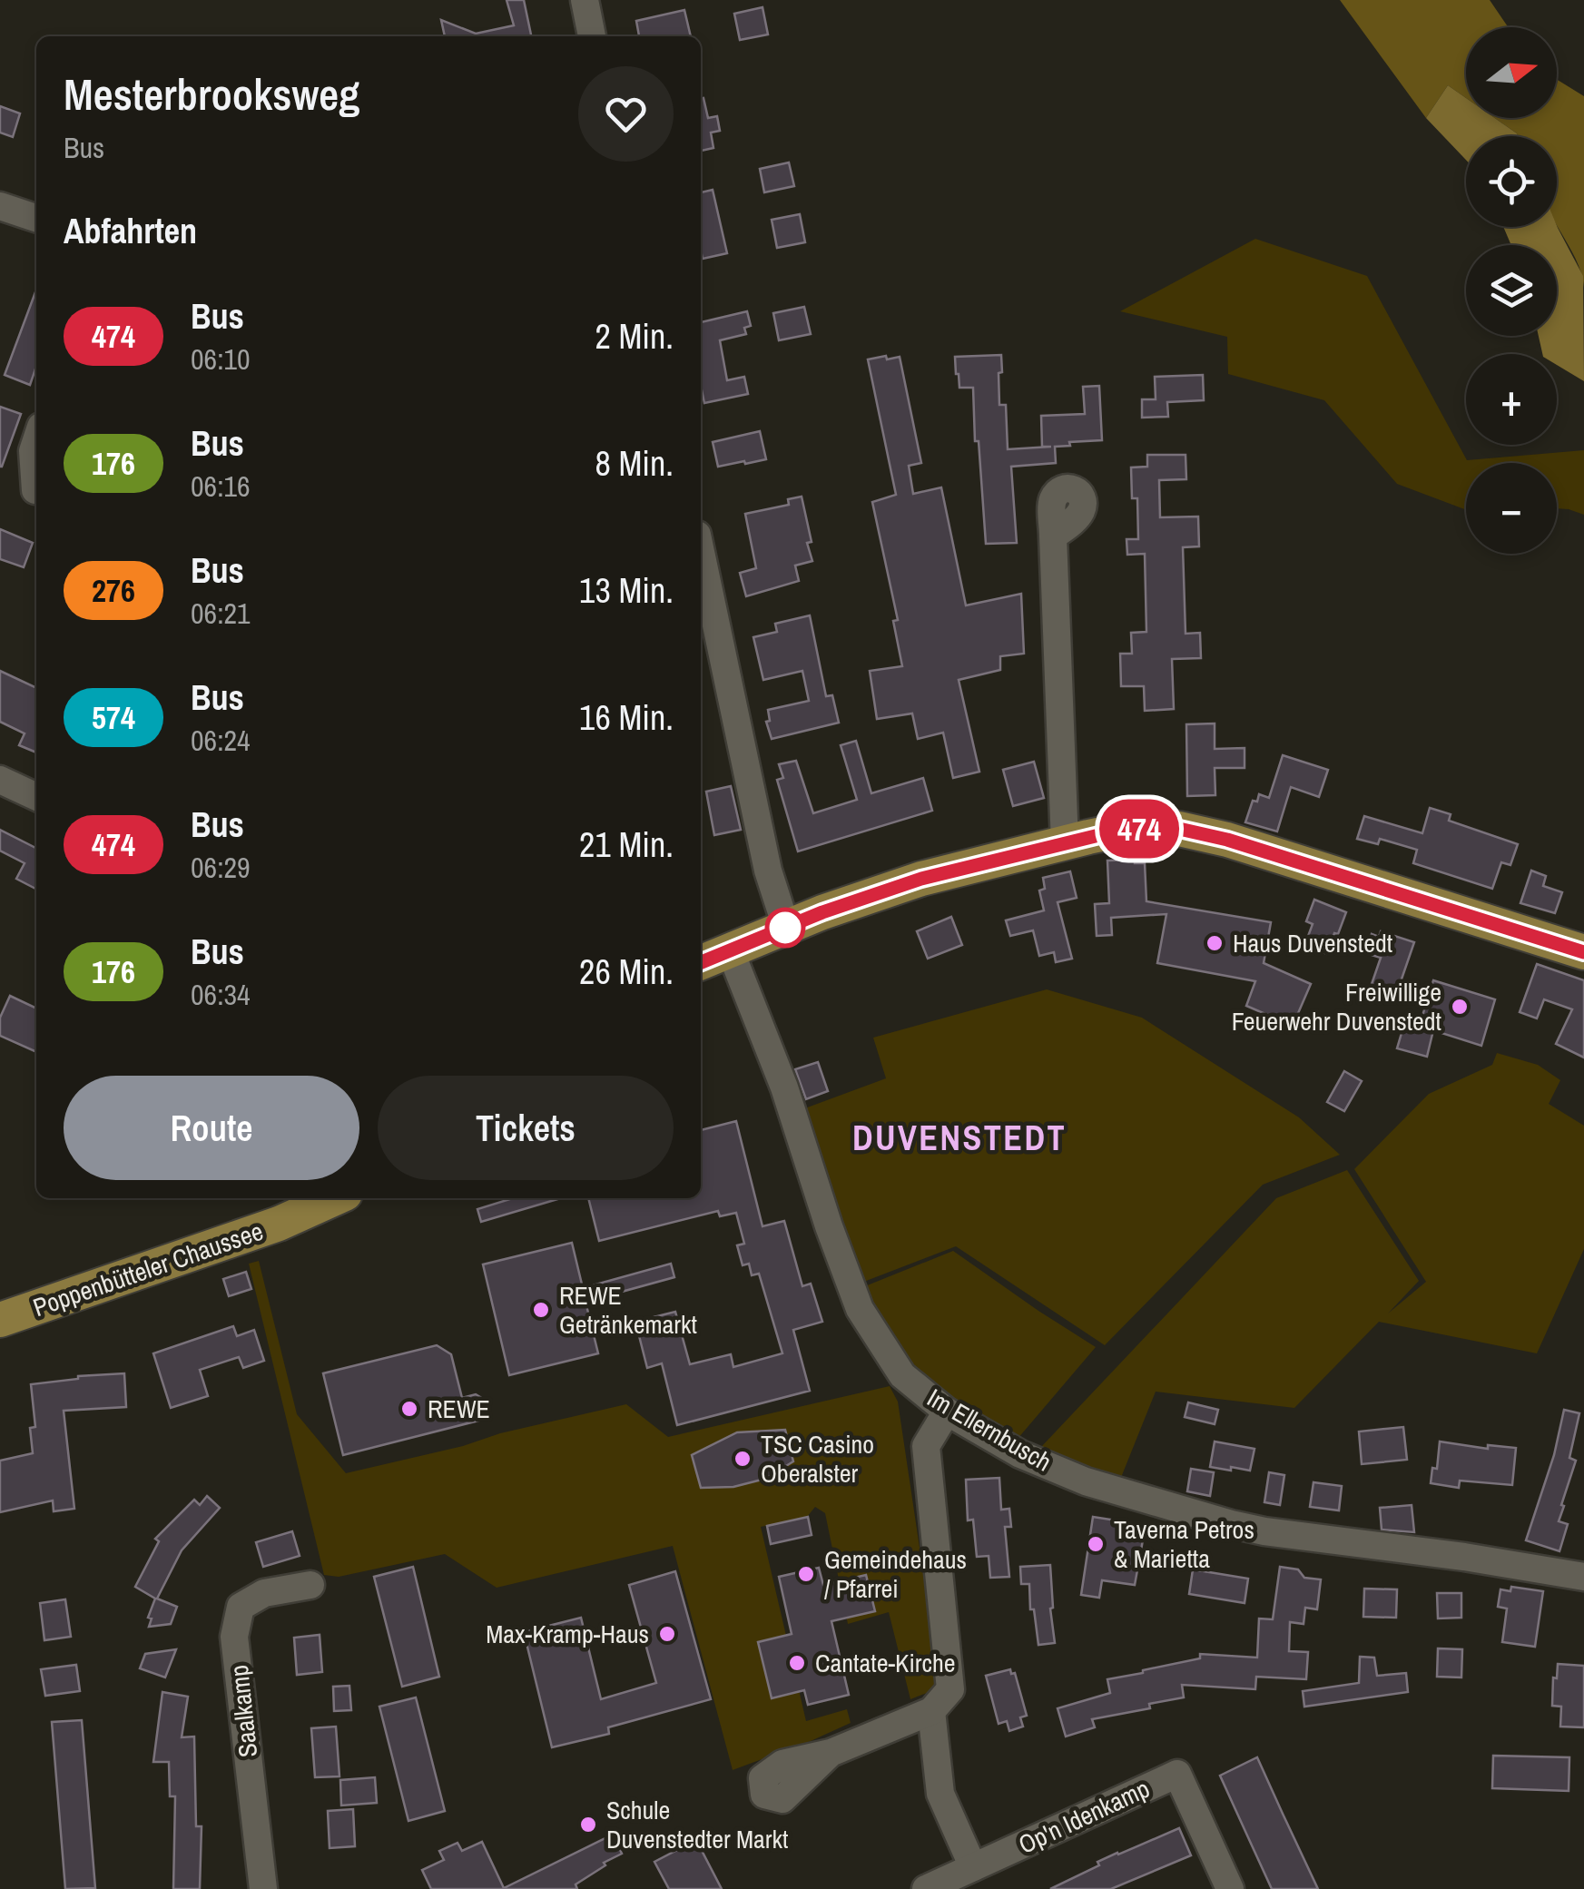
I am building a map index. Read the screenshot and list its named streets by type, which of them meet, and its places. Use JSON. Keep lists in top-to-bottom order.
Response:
{
  "streets": {
    "main road": ["Poppenbütteler Chaussee"],
    "street": ["Im Ellernbusch", "Saalkamp", "Op'n Idenkamp"]
  },
  "districts": ["DUVENSTEDT"],
  "places": [
    "Haus Duvenstedt",
    "Freiwillige Feuerwehr Duvenstedt",
    "REWE Getränkemarkt",
    "REWE",
    "TSC Casino Oberalster",
    "Taverna Petros & Marietta",
    "Gemeindehaus / Pfarrei",
    "Max-Kramp-Haus",
    "Cantate-Kirche",
    "Schule Duvenstedter Markt"
  ],
  "lines": ["bus line 474"],
  "north": "right",
  "page": {
    "on_map": "474",
    "map_buttons": ["+", "−"],
    "heading": [
      ["Mesterbrooksweg", "Bus"],
      "Abfahrten"
    ],
    "list": [
      {
        "mark": "474",
        "name": "Bus",
        "note": "06:10",
        "value": "2 Min."
      },
      {
        "mark": "176",
        "name": "Bus",
        "note": "06:16",
        "value": "8 Min."
      },
      {
        "mark": "276",
        "name": "Bus",
        "note": "06:21",
        "value": "13 Min."
      },
      {
        "mark": "574",
        "name": "Bus",
        "note": "06:24",
        "value": "16 Min."
      },
      {
        "mark": "474",
        "name": "Bus",
        "note": "06:29",
        "value": "21 Min."
      },
      {
        "mark": "176",
        "name": "Bus",
        "note": "06:34",
        "value": "26 Min."
      }
    ],
    "buttons": ["Route", "Tickets"]
  }
}
